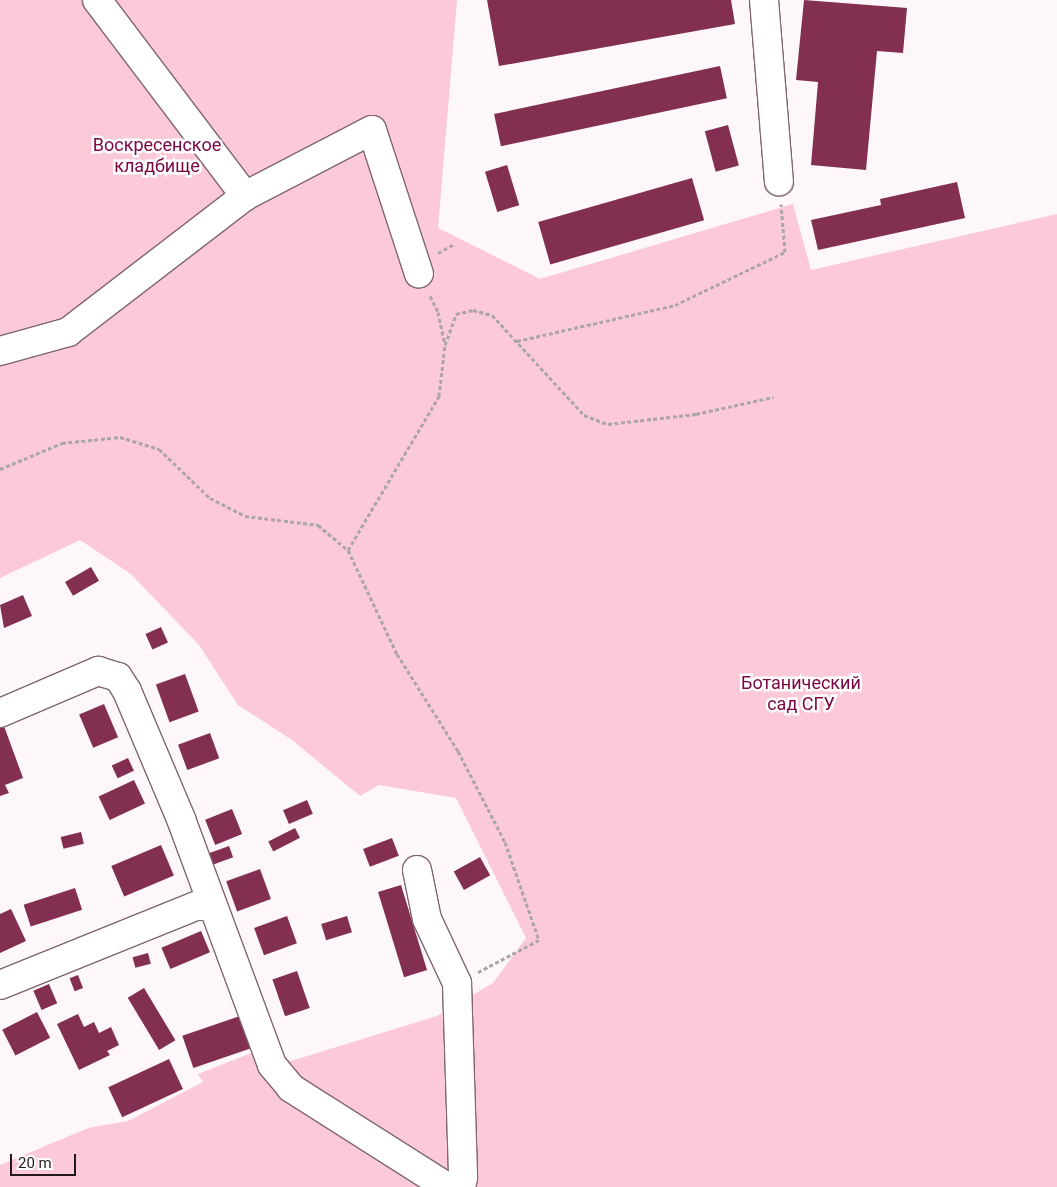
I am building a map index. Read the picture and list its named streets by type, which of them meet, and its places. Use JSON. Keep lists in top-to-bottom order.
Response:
{
  "parks": ["Воскресенское кладбище", "Ботанический сад СГУ"],
  "scale_bar": "20 m"
}
